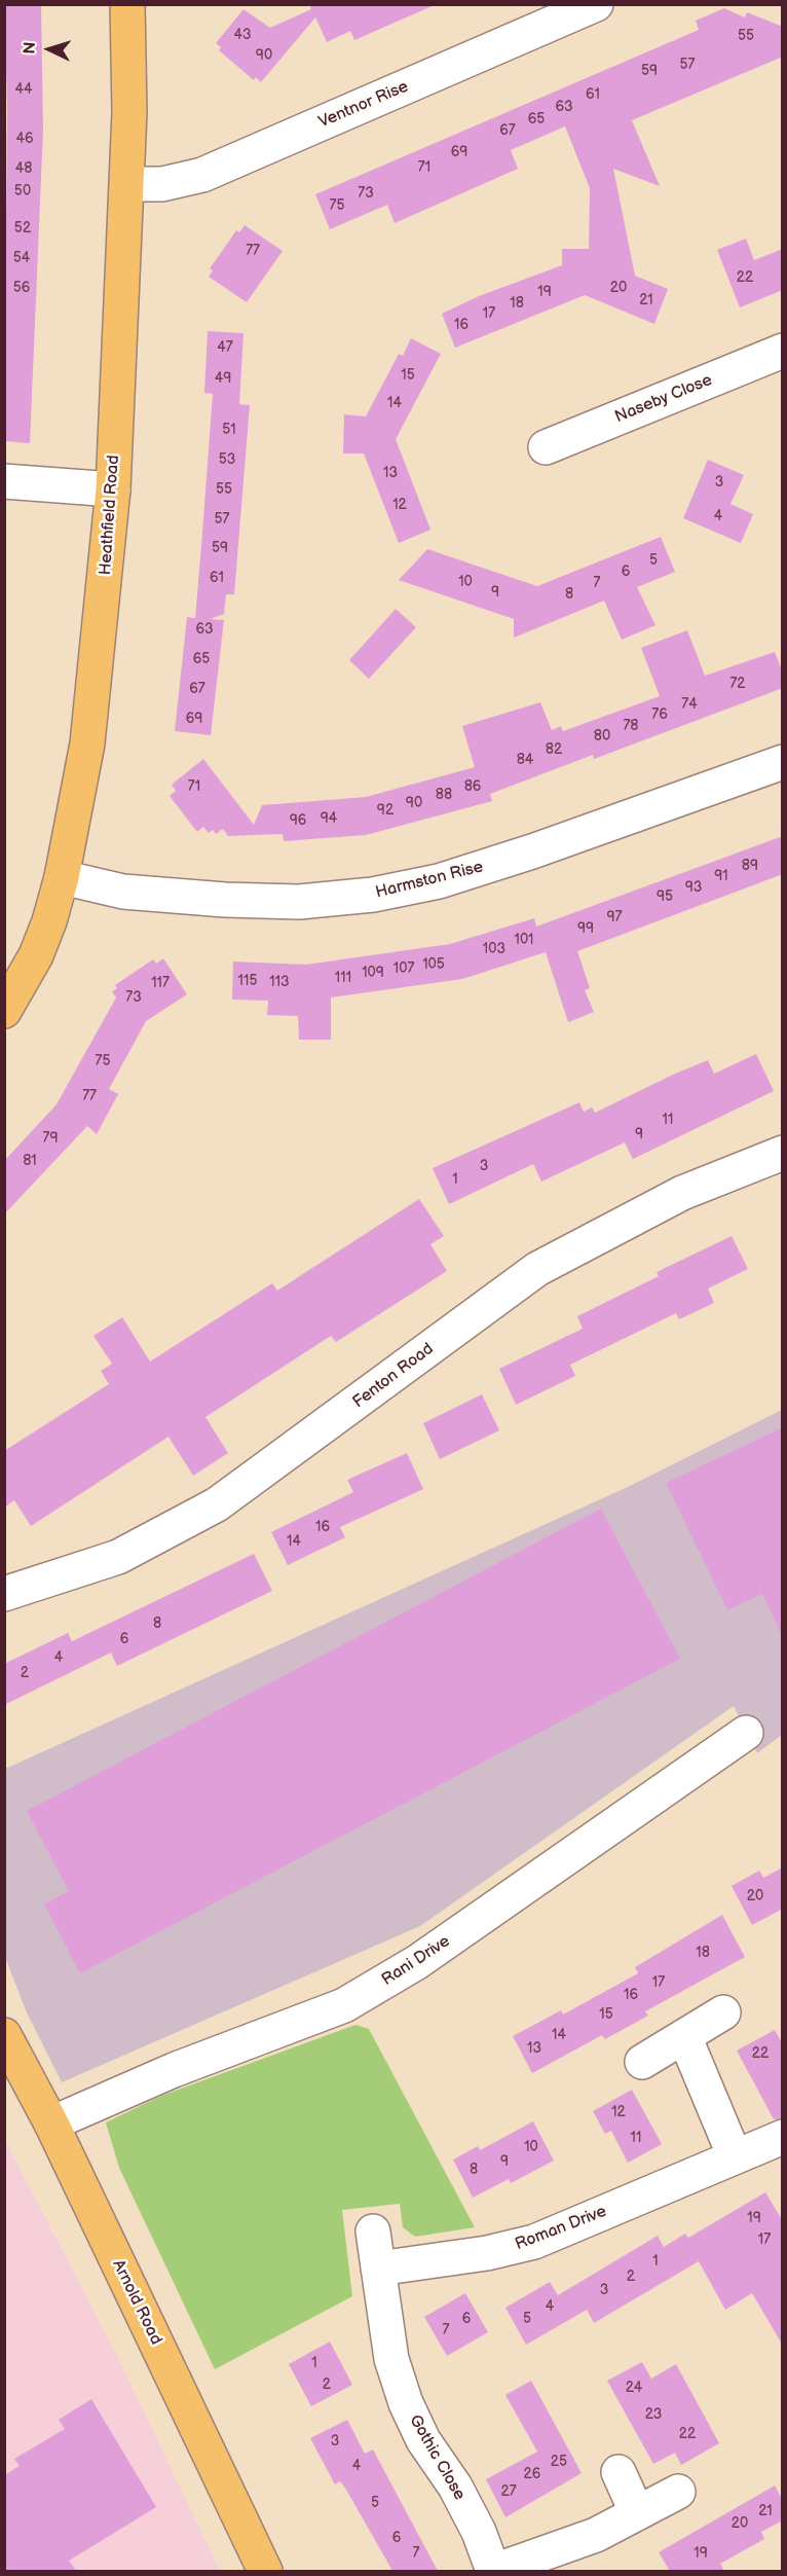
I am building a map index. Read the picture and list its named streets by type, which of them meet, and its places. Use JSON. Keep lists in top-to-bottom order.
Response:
{
  "streets": {
    "main road": ["Heathfield Road", "Arnold Road"],
    "street": [
      "Ventnor Rise",
      "Naseby Close",
      "Harmston Rise",
      "Fenton Road",
      "Rani Drive",
      "Roman Drive",
      "Gothic Close"
    ]
  },
  "crossings": [
    ["Ventnor Rise", "Heathfield Road"],
    ["Heathfield Road", "Harmston Rise"],
    ["Rani Drive", "Arnold Road"],
    ["Roman Drive", "Gothic Close"]
  ],
  "house_numbers": [
    "43",
    "55",
    "90",
    "57",
    "59",
    "44",
    "61",
    "63",
    "65",
    "67",
    "46",
    "69",
    "71",
    "48",
    "50",
    "73",
    "75",
    "52",
    "77",
    "54",
    "22",
    "56",
    "20",
    "19",
    "21",
    "18",
    "17",
    "16",
    "47",
    "15",
    "49",
    "14",
    "51",
    "53",
    "13",
    "3",
    "55",
    "12",
    "4",
    "57",
    "59",
    "5",
    "6",
    "61",
    "10",
    "7",
    "9",
    "8",
    "63",
    "65",
    "72",
    "67",
    "74",
    "76",
    "69",
    "78",
    "80",
    "82",
    "84",
    "71",
    "86",
    "88",
    "90",
    "92",
    "94",
    "96",
    "89",
    "91",
    "93",
    "95",
    "97",
    "99",
    "101",
    "103",
    "105",
    "107",
    "109",
    "111",
    "115",
    "113",
    "117",
    "73",
    "75",
    "77",
    "11",
    "9",
    "79",
    "81",
    "3",
    "1",
    "16",
    "14",
    "8",
    "6",
    "4",
    "2",
    "20",
    "18",
    "17",
    "16",
    "15",
    "14",
    "13",
    "22",
    "12",
    "11",
    "10",
    "9",
    "8",
    "19",
    "17",
    "1",
    "2",
    "3",
    "4",
    "6",
    "5",
    "7",
    "1",
    "2",
    "24",
    "23",
    "22",
    "3",
    "25",
    "4",
    "26",
    "27",
    "5",
    "21",
    "20",
    "6",
    "7",
    "19"
  ],
  "north": "left"
}
